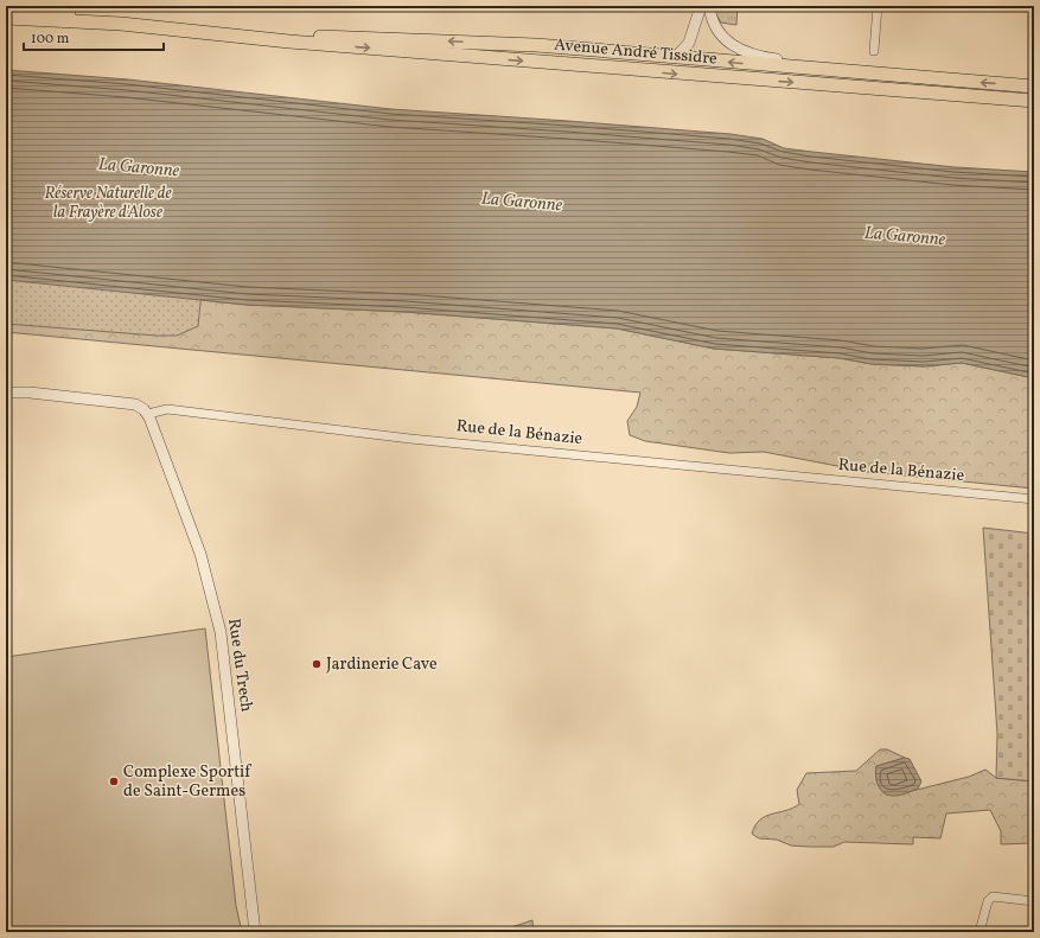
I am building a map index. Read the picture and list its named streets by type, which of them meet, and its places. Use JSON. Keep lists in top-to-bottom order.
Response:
{
  "streets": {
    "main road": ["Avenue André Tissidre"],
    "street": ["Rue de la Bénazie", "Rue du Trech"]
  },
  "crossings": [
    ["Rue de la Bénazie", "Rue du Trech"]
  ],
  "water": ["La Garonne"],
  "parks": ["Réserve Naturelle de la Frayère d'Alose"],
  "places": ["Jardinerie Cave", "Complexe Sportif de Saint-Germes"],
  "scale_bar": "100 m"
}
